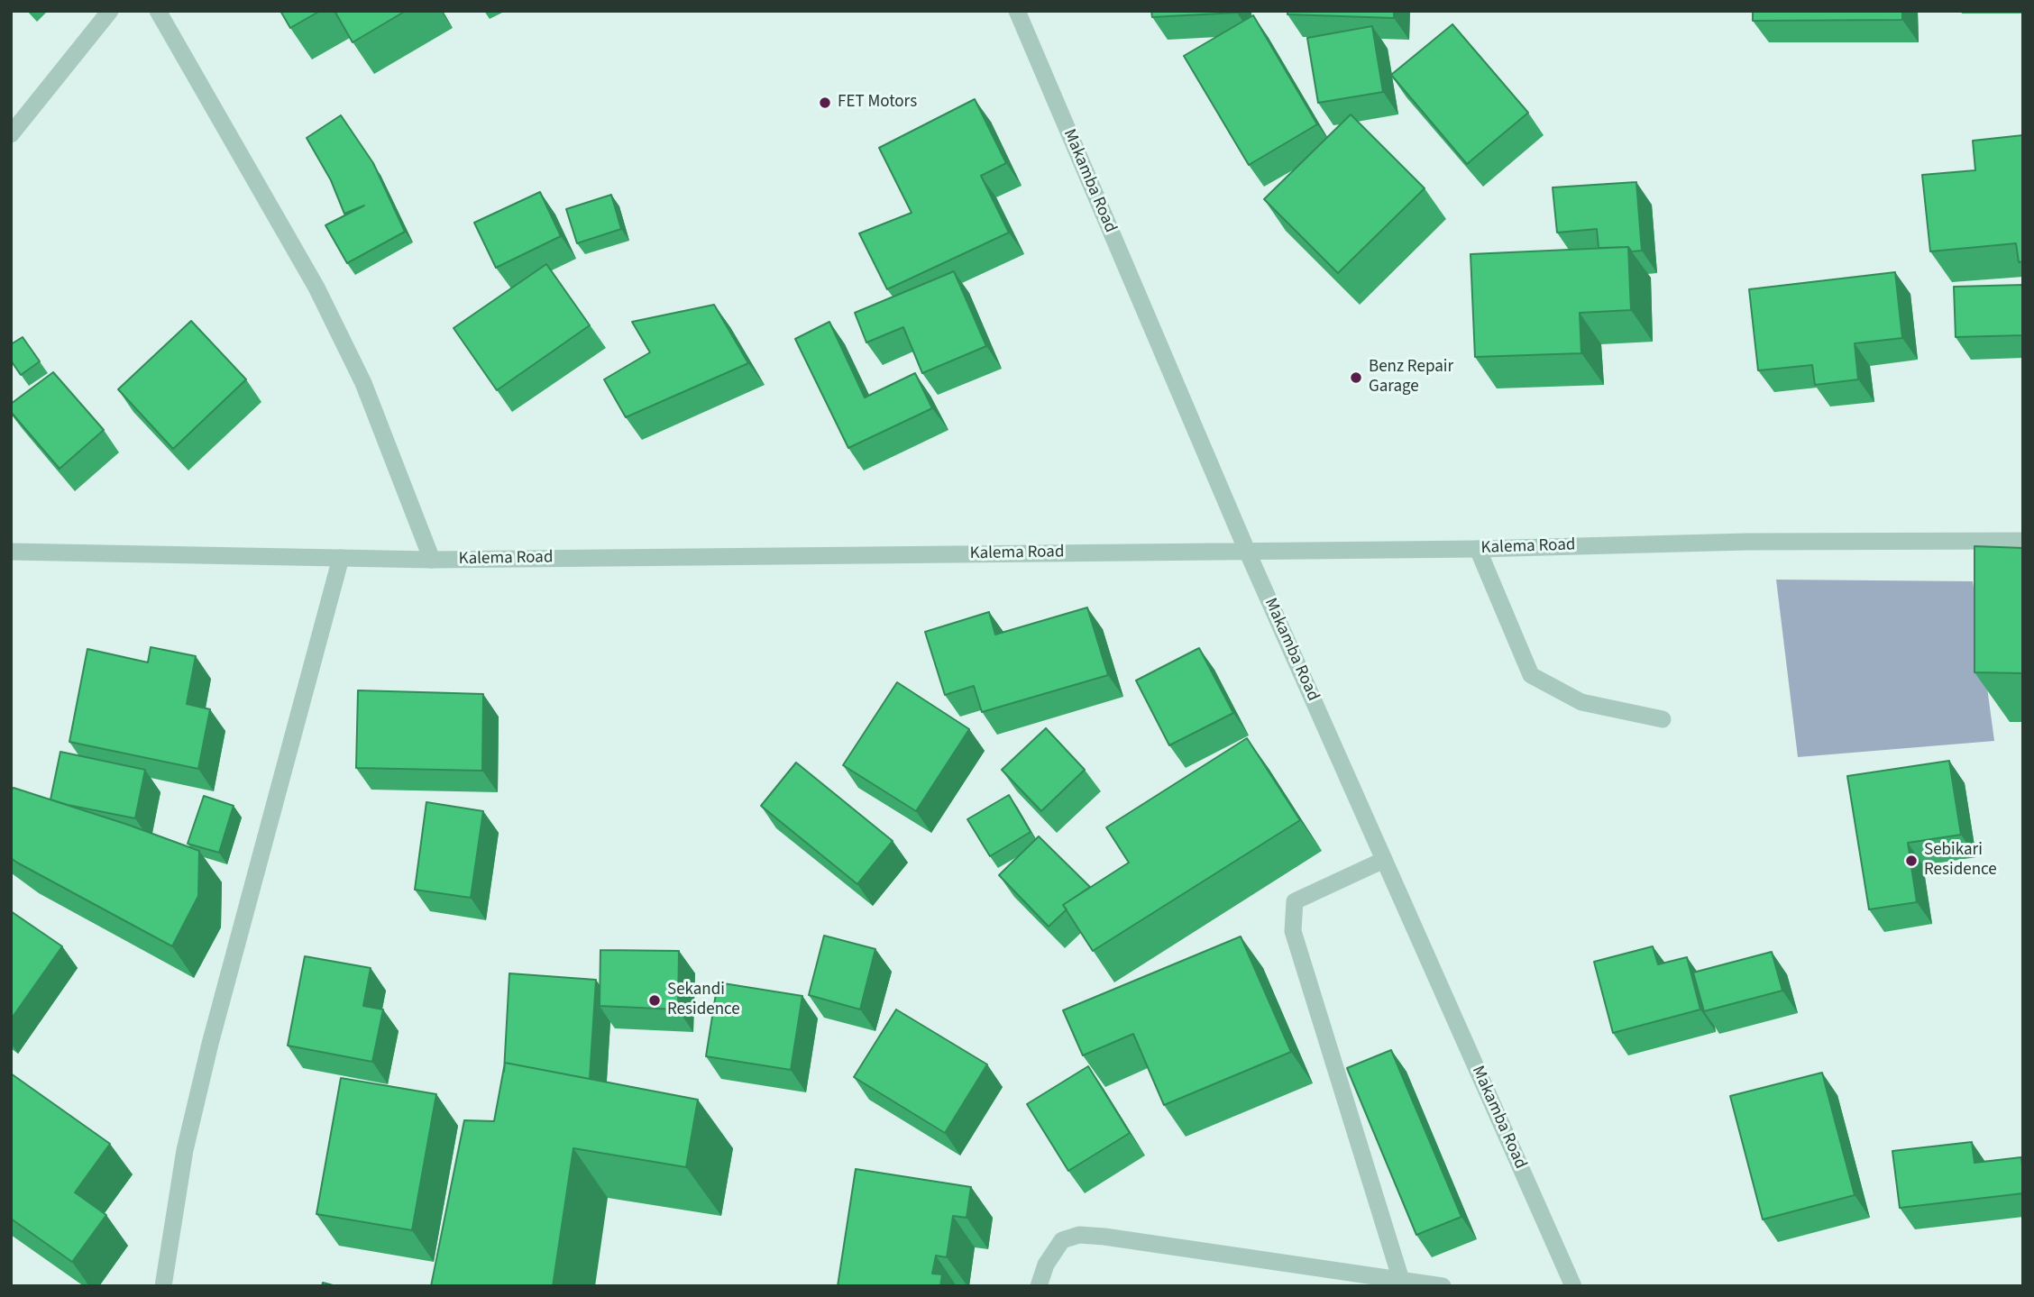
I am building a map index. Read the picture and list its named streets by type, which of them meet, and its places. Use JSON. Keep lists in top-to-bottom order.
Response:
{
  "streets": {
    "street": ["Makamba Road", "Kalema Road"]
  },
  "crossings": [
    ["Makamba Road", "Kalema Road"]
  ],
  "places": [
    "FET Motors",
    "Benz Repair Garage",
    "Sebikari Residence",
    "Sekandi Residence"
  ]
}
